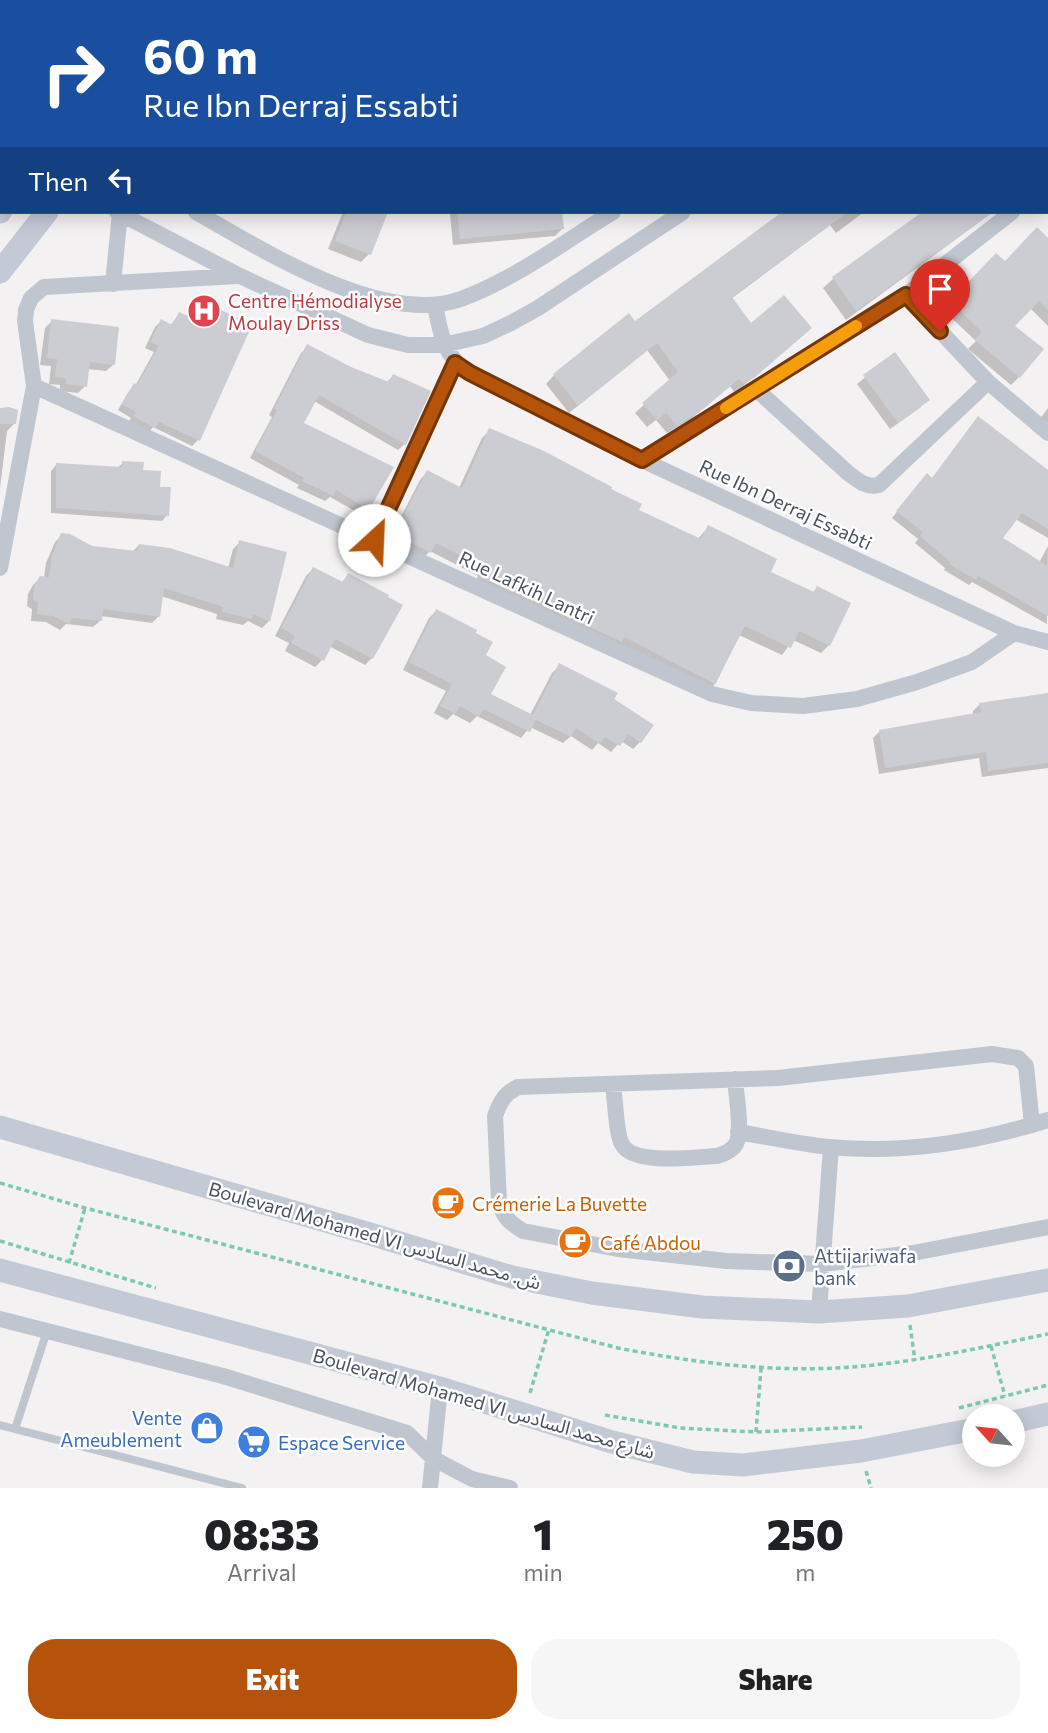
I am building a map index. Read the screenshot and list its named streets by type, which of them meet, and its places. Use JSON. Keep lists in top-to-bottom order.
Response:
{
  "streets": {
    "main road": ["Boulevard Mohamed VI ش. محمد السادس", "Boulevard Mohamed VI شارع محمد السادس"],
    "street": ["Rue Ibn Derraj Essabti", "Rue Lafkih Lantri"]
  },
  "crossings": [
    ["Rue Ibn Derraj Essabti", "Rue Lafkih Lantri"]
  ],
  "places": {
    "hospital": ["Centre Hémodialyse Moulay Driss"],
    "cafe": ["Crémerie La Buvette", "Café Abdou"],
    "bank": ["Attijariwafa bank"],
    "shop": ["Vente Ameublement"],
    "supermarket": ["Espace Service"]
  },
  "north": "top left",
  "page": {
    "turn": ["60 m", "Rue Ibn Derraj Essabti"],
    "then": "Then",
    "eta": [
      "08:33",
      "Arrival",
      "1",
      "min",
      "250",
      "m"
    ],
    "buttons": ["Exit", "Share"]
  }
}
